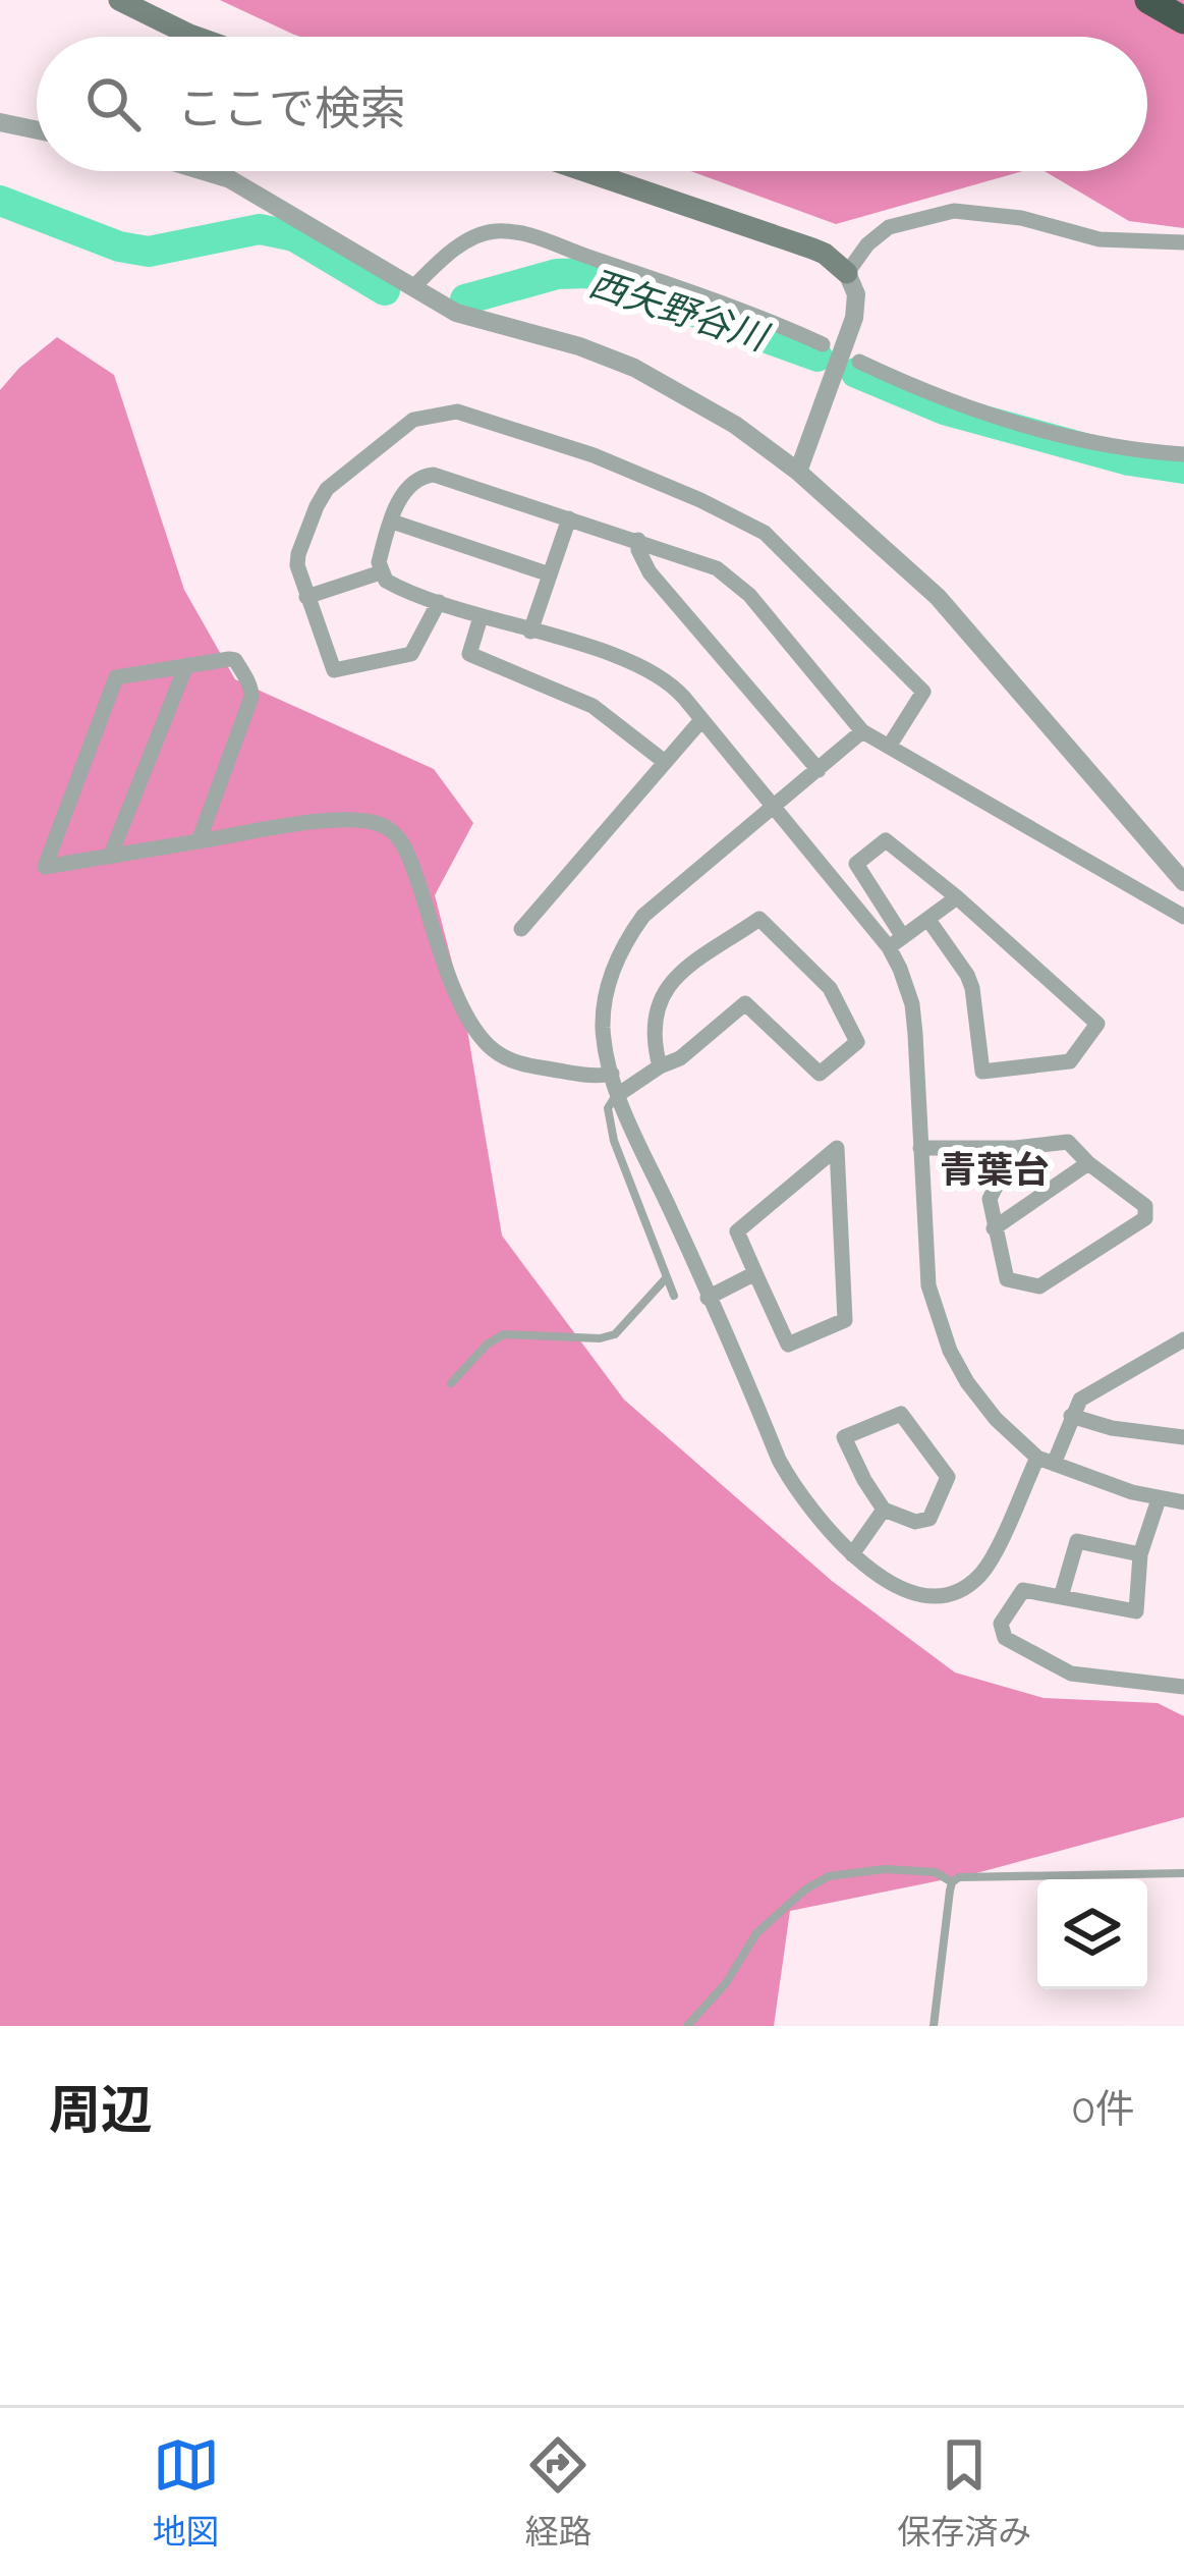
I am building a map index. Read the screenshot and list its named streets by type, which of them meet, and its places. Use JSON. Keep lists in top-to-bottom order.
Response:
{
  "districts": ["青葉台"],
  "water": ["西矢野谷川"],
  "page": {
    "search": "ここで検索",
    "heading": ["周辺", "0件"],
    "nav": ["地図", "経路", "保存済み"]
  }
}
